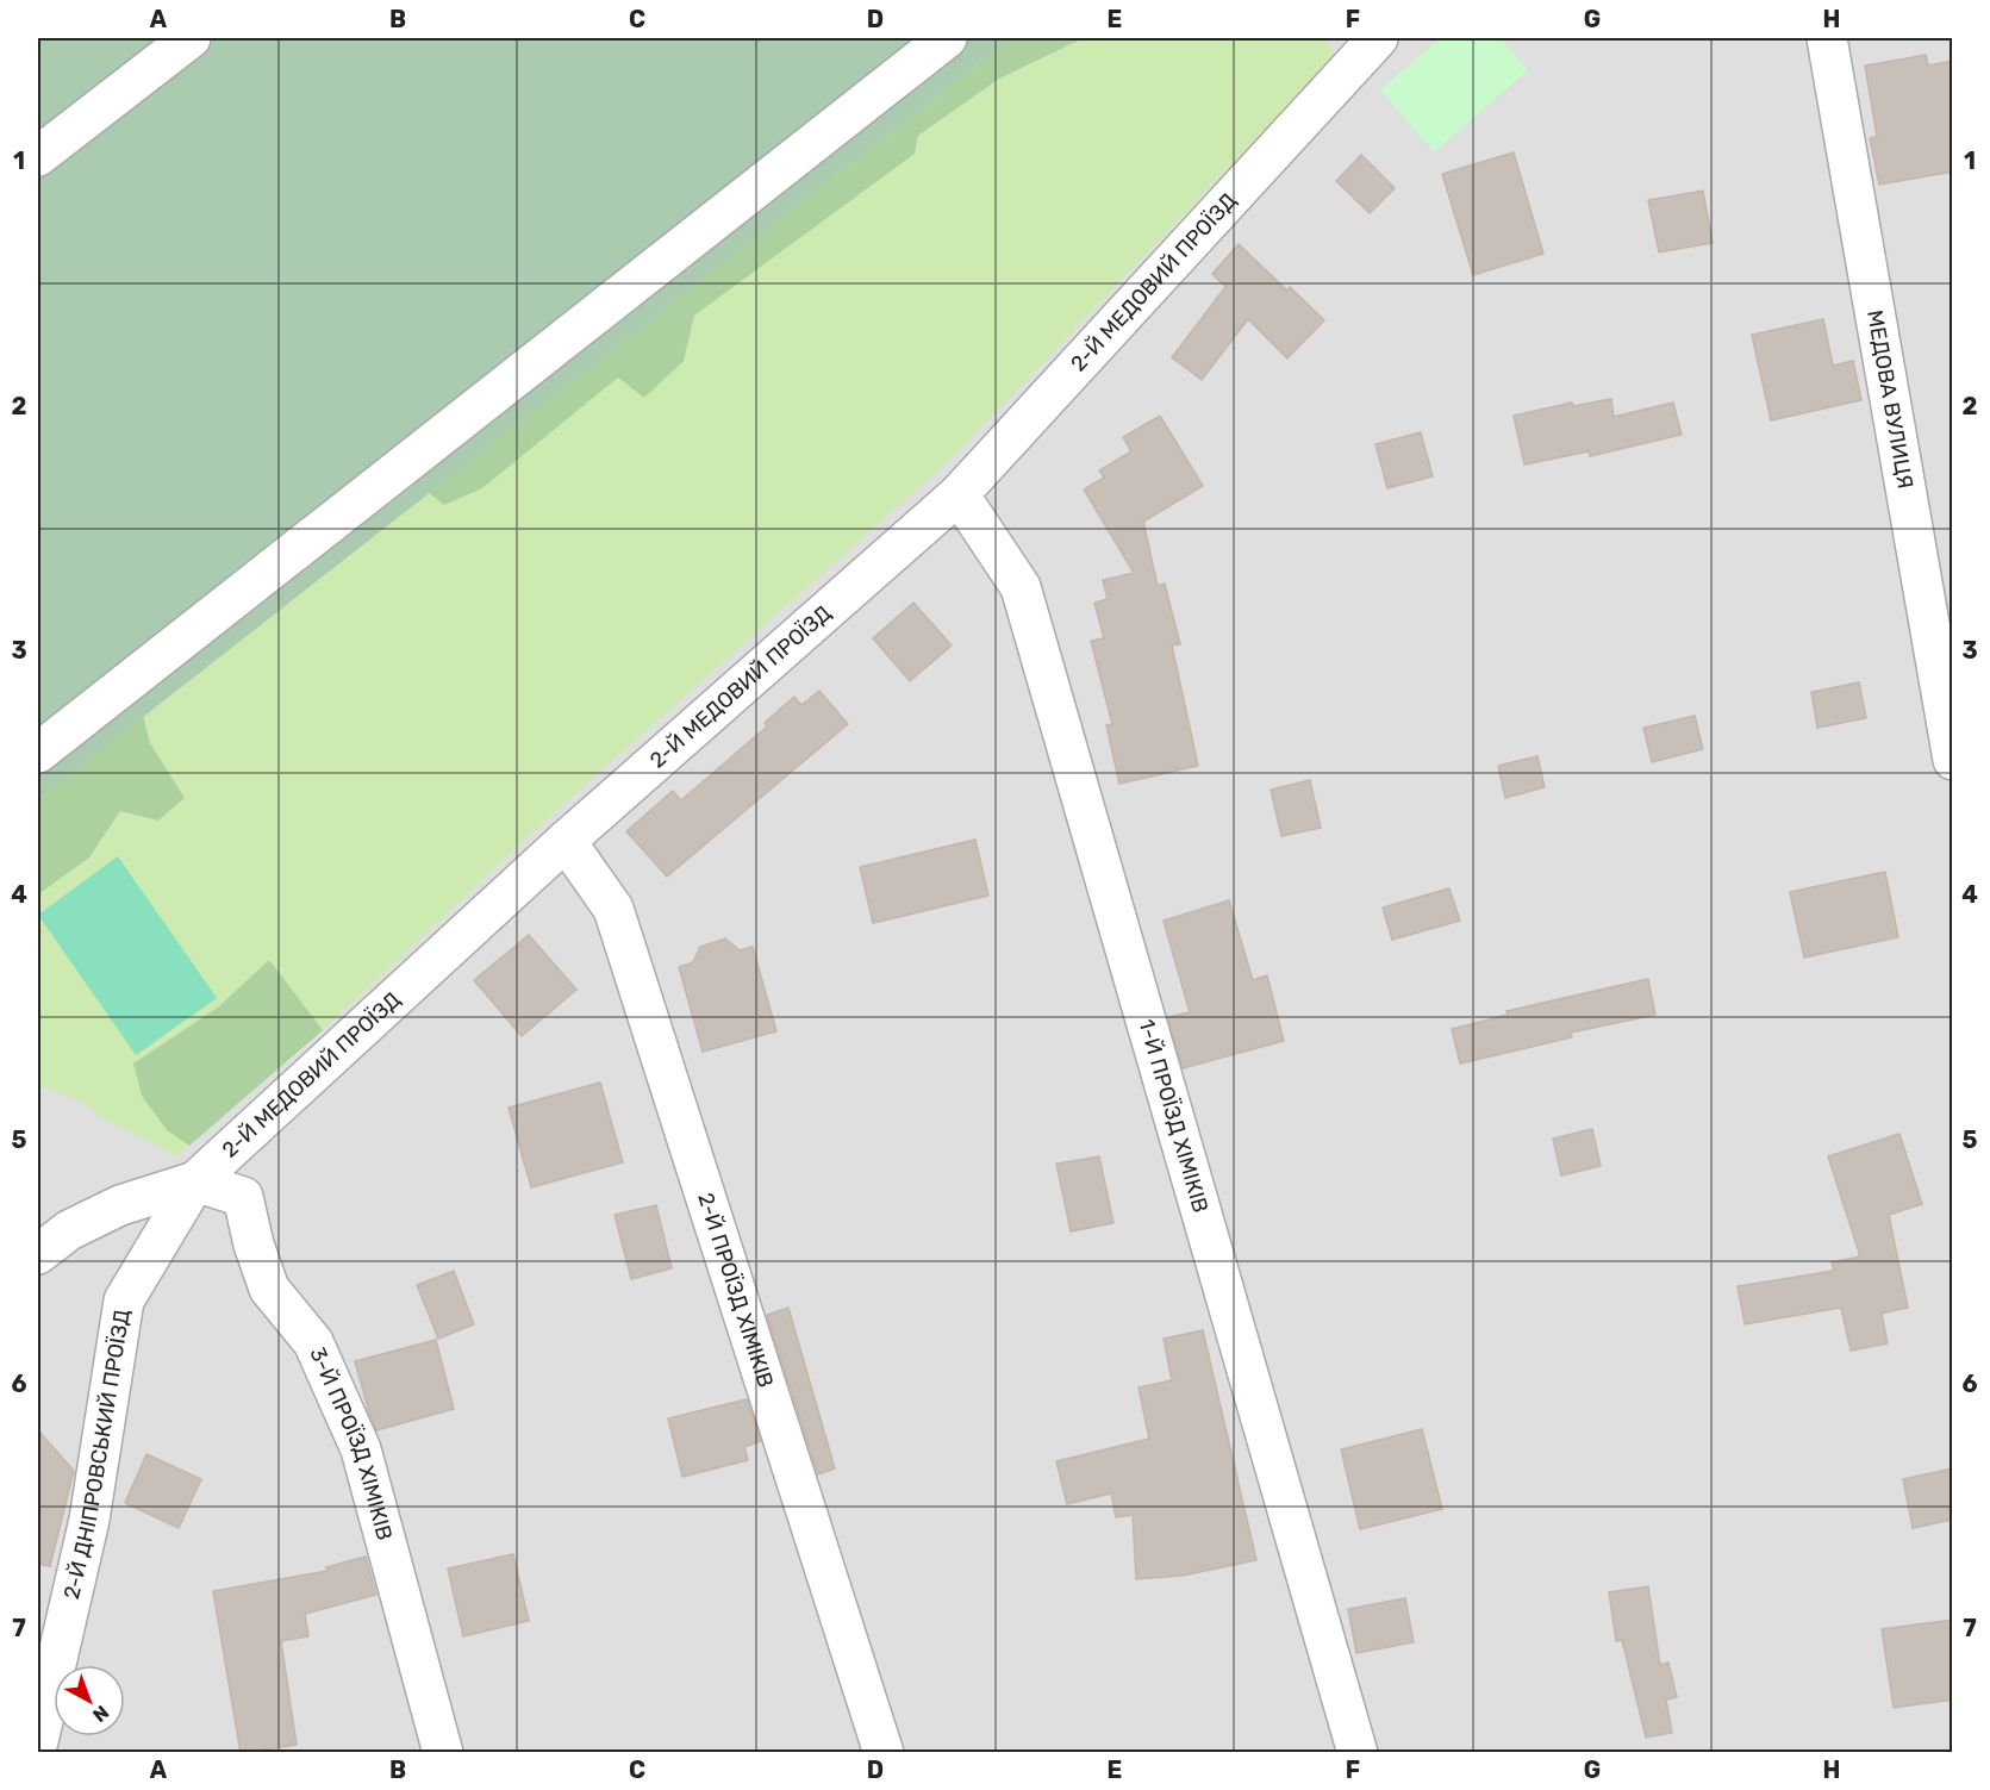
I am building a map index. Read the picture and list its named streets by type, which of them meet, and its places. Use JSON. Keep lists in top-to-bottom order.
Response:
{
  "streets": {
    "street": [
      "2-Й МЕДОВИЙ ПРОЇЗД",
      "МЕДОВА ВУЛИЦЯ",
      "1-Й ПРОЇЗД ХІМІКІВ",
      "2-Й ПРОЇЗД ХІМІКІВ",
      "3-Й ПРОЇЗД ХІМІКІВ",
      "2-Й ДНІПРОВСЬКИЙ ПРОЇЗД"
    ]
  },
  "crossings": [
    ["2-Й МЕДОВИЙ ПРОЇЗД", "1-Й ПРОЇЗД ХІМІКІВ"],
    ["2-Й МЕДОВИЙ ПРОЇЗД", "2-Й ПРОЇЗД ХІМІКІВ"],
    ["2-Й МЕДОВИЙ ПРОЇЗД", "3-Й ПРОЇЗД ХІМІКІВ"],
    ["2-Й МЕДОВИЙ ПРОЇЗД", "2-Й ДНІПРОВСЬКИЙ ПРОЇЗД"],
    ["3-Й ПРОЇЗД ХІМІКІВ", "2-Й ДНІПРОВСЬКИЙ ПРОЇЗД"]
  ],
  "north": "bottom right",
  "grid": {
    "columns": [
      "A",
      "B",
      "C",
      "D",
      "E",
      "F",
      "G",
      "H"
    ],
    "rows": [
      "1",
      "2",
      "3",
      "4",
      "5",
      "6",
      "7"
    ]
  }
}
